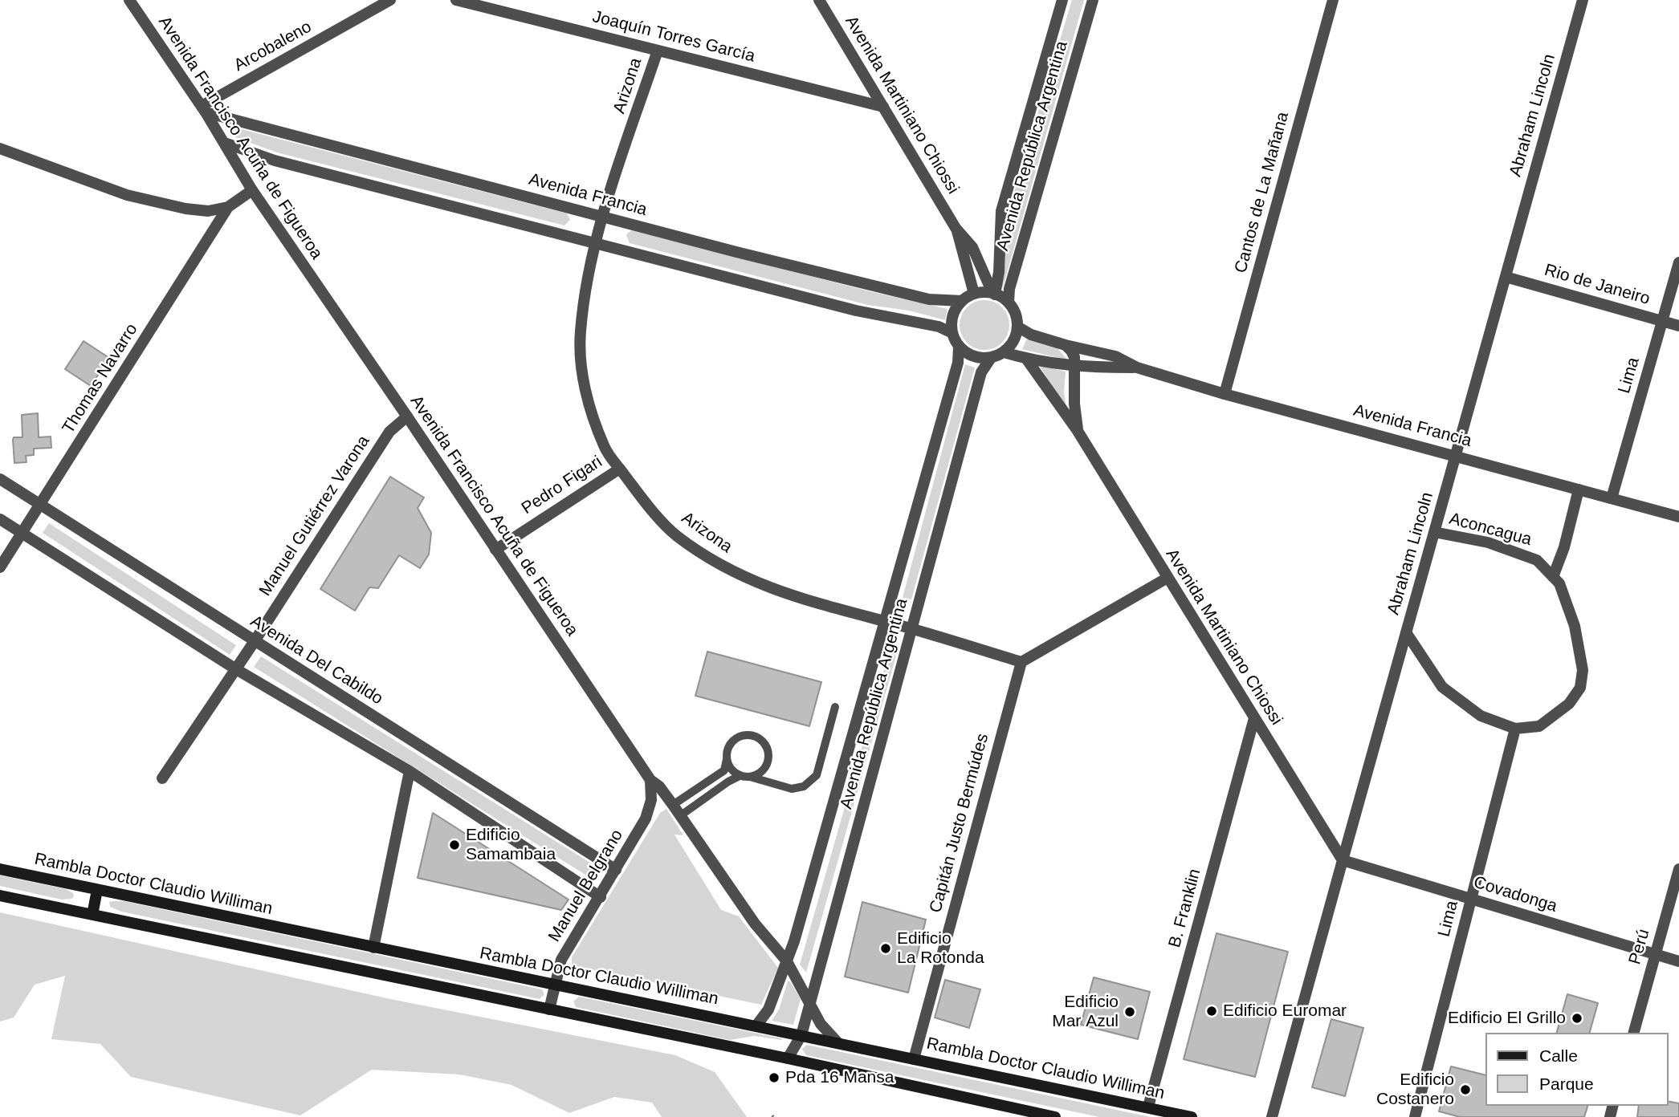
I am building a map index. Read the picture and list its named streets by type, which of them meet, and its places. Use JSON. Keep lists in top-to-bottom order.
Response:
{
  "streets": {
    "main road": ["Rambla Doctor Claudio Williman"],
    "street": [
      "Joaquín Torres García",
      "Arcobaleno",
      "Arizona",
      "Avenida Martiniano Chiossi",
      "Abraham Lincoln",
      "Avenida Francisco Acuña de Figueroa",
      "Avenida República Argentina",
      "Cantos de La Mañana",
      "Avenida Francia",
      "Rio de Janeiro",
      "Lima",
      "Thomas Navarro",
      "Pedro Figari",
      "Manuel Gutiérrez Varona",
      "Aconcagua",
      "Avenida Del Cabildo",
      "Capitán Justo Bermúdes",
      "Manuel Belgrano",
      "Covadonga",
      "B. Franklin",
      "Perú"
    ]
  },
  "crossings": [
    ["Joaquín Torres García", "Arizona"],
    ["Joaquín Torres García", "Avenida Martiniano Chiossi"],
    ["Arcobaleno", "Avenida Francisco Acuña de Figueroa"],
    ["Arcobaleno", "Avenida Francia"],
    ["Arizona", "Avenida República Argentina"],
    ["Arizona", "Avenida Francia"],
    ["Arizona", "Pedro Figari"],
    ["Arizona", "Capitán Justo Bermúdes"],
    ["Avenida Martiniano Chiossi", "Abraham Lincoln"],
    ["Avenida Martiniano Chiossi", "Avenida República Argentina"],
    ["Avenida Martiniano Chiossi", "Avenida Francia"],
    ["Avenida Martiniano Chiossi", "Covadonga"],
    ["Avenida Martiniano Chiossi", "B. Franklin"],
    ["Abraham Lincoln", "Avenida Francia"],
    ["Abraham Lincoln", "Rio de Janeiro"],
    ["Abraham Lincoln", "Lima"],
    ["Abraham Lincoln", "Aconcagua"],
    ["Abraham Lincoln", "Covadonga"],
    ["Avenida Francisco Acuña de Figueroa", "Avenida República Argentina"],
    ["Avenida Francisco Acuña de Figueroa", "Avenida Francia"],
    ["Avenida Francisco Acuña de Figueroa", "Pedro Figari"],
    ["Avenida Francisco Acuña de Figueroa", "Manuel Gutiérrez Varona"],
    ["Avenida Francisco Acuña de Figueroa", "Rambla Doctor Claudio Williman"],
    ["Avenida Francisco Acuña de Figueroa", "Manuel Belgrano"],
    ["Avenida República Argentina", "Avenida Francia"],
    ["Avenida República Argentina", "Rambla Doctor Claudio Williman"],
    ["Cantos de La Mañana", "Avenida Francia"],
    ["Avenida Francia", "Lima"],
    ["Rio de Janeiro", "Lima"],
    ["Lima", "Aconcagua"],
    ["Lima", "Covadonga"],
    ["Thomas Navarro", "Avenida Del Cabildo"],
    ["Manuel Gutiérrez Varona", "Avenida Del Cabildo"],
    ["Avenida Del Cabildo", "Manuel Belgrano"],
    ["Capitán Justo Bermúdes", "Rambla Doctor Claudio Williman"],
    ["Rambla Doctor Claudio Williman", "Manuel Belgrano"],
    ["Rambla Doctor Claudio Williman", "B. Franklin"],
    ["Covadonga", "Perú"]
  ],
  "places": [
    "Edificio Samambaia",
    "Edificio La Rotonda",
    "Edificio Euromar",
    "Edificio Mar Azul",
    "Edificio El Grillo",
    "Pda 16 Mansa",
    "Edificio Costanero"
  ],
  "legend": ["Calle", "Parque"]
}
